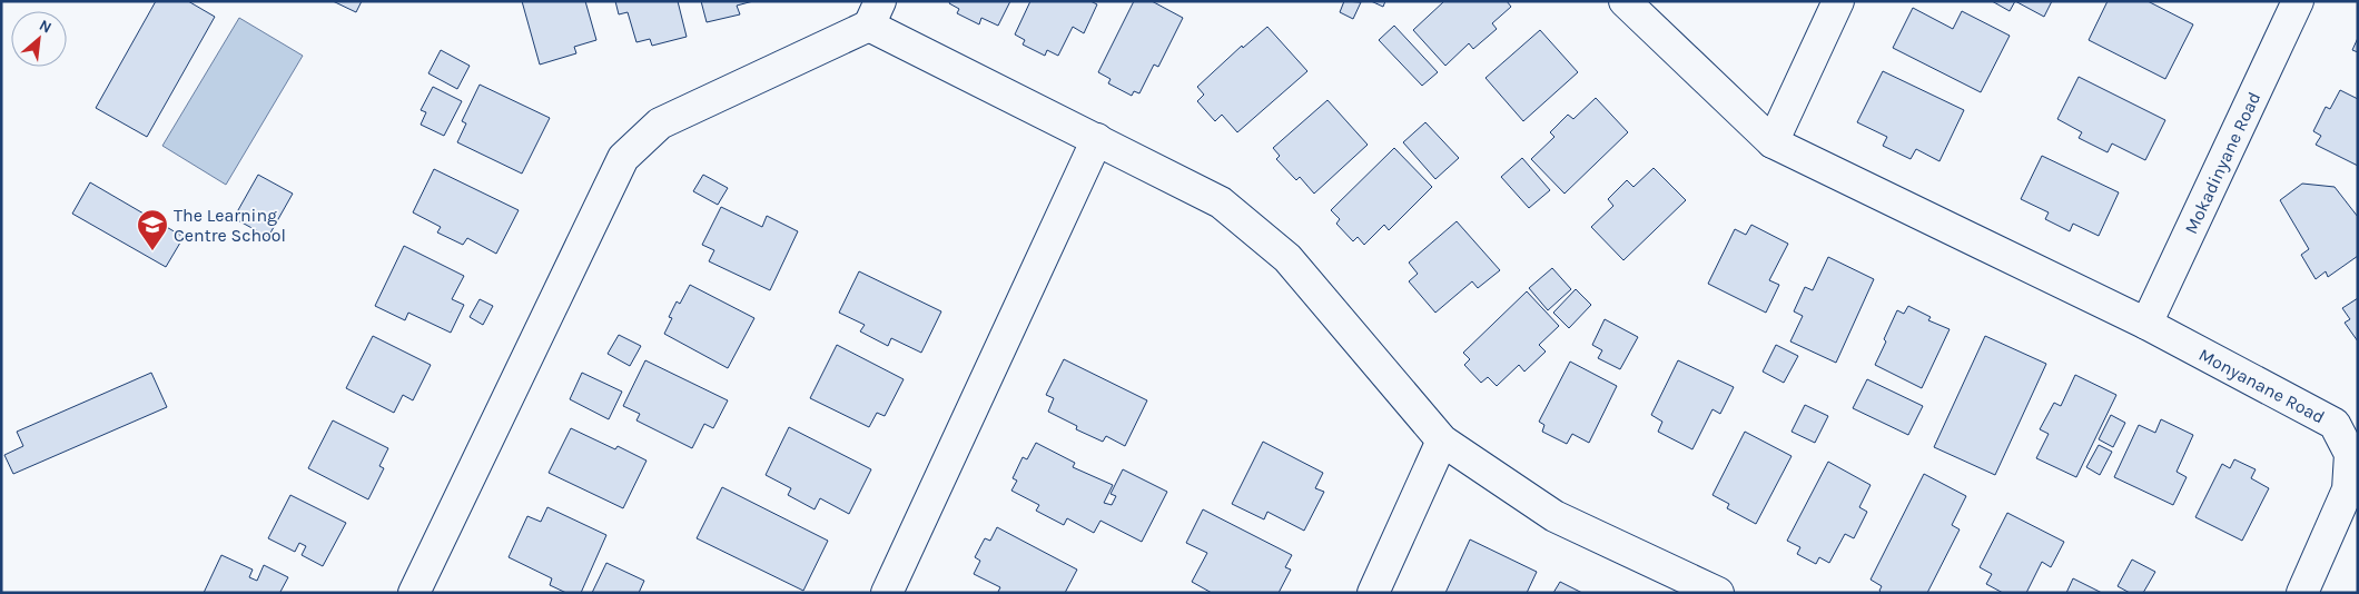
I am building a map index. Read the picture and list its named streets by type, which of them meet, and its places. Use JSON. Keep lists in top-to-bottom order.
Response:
{
  "streets": {
    "street": ["Mokadinyane Road", "Monyanane Road"]
  },
  "crossings": [
    ["Mokadinyane Road", "Monyanane Road"]
  ],
  "places": {
    "school or university": ["The Learning Centre School"]
  },
  "north": "top right"
}
